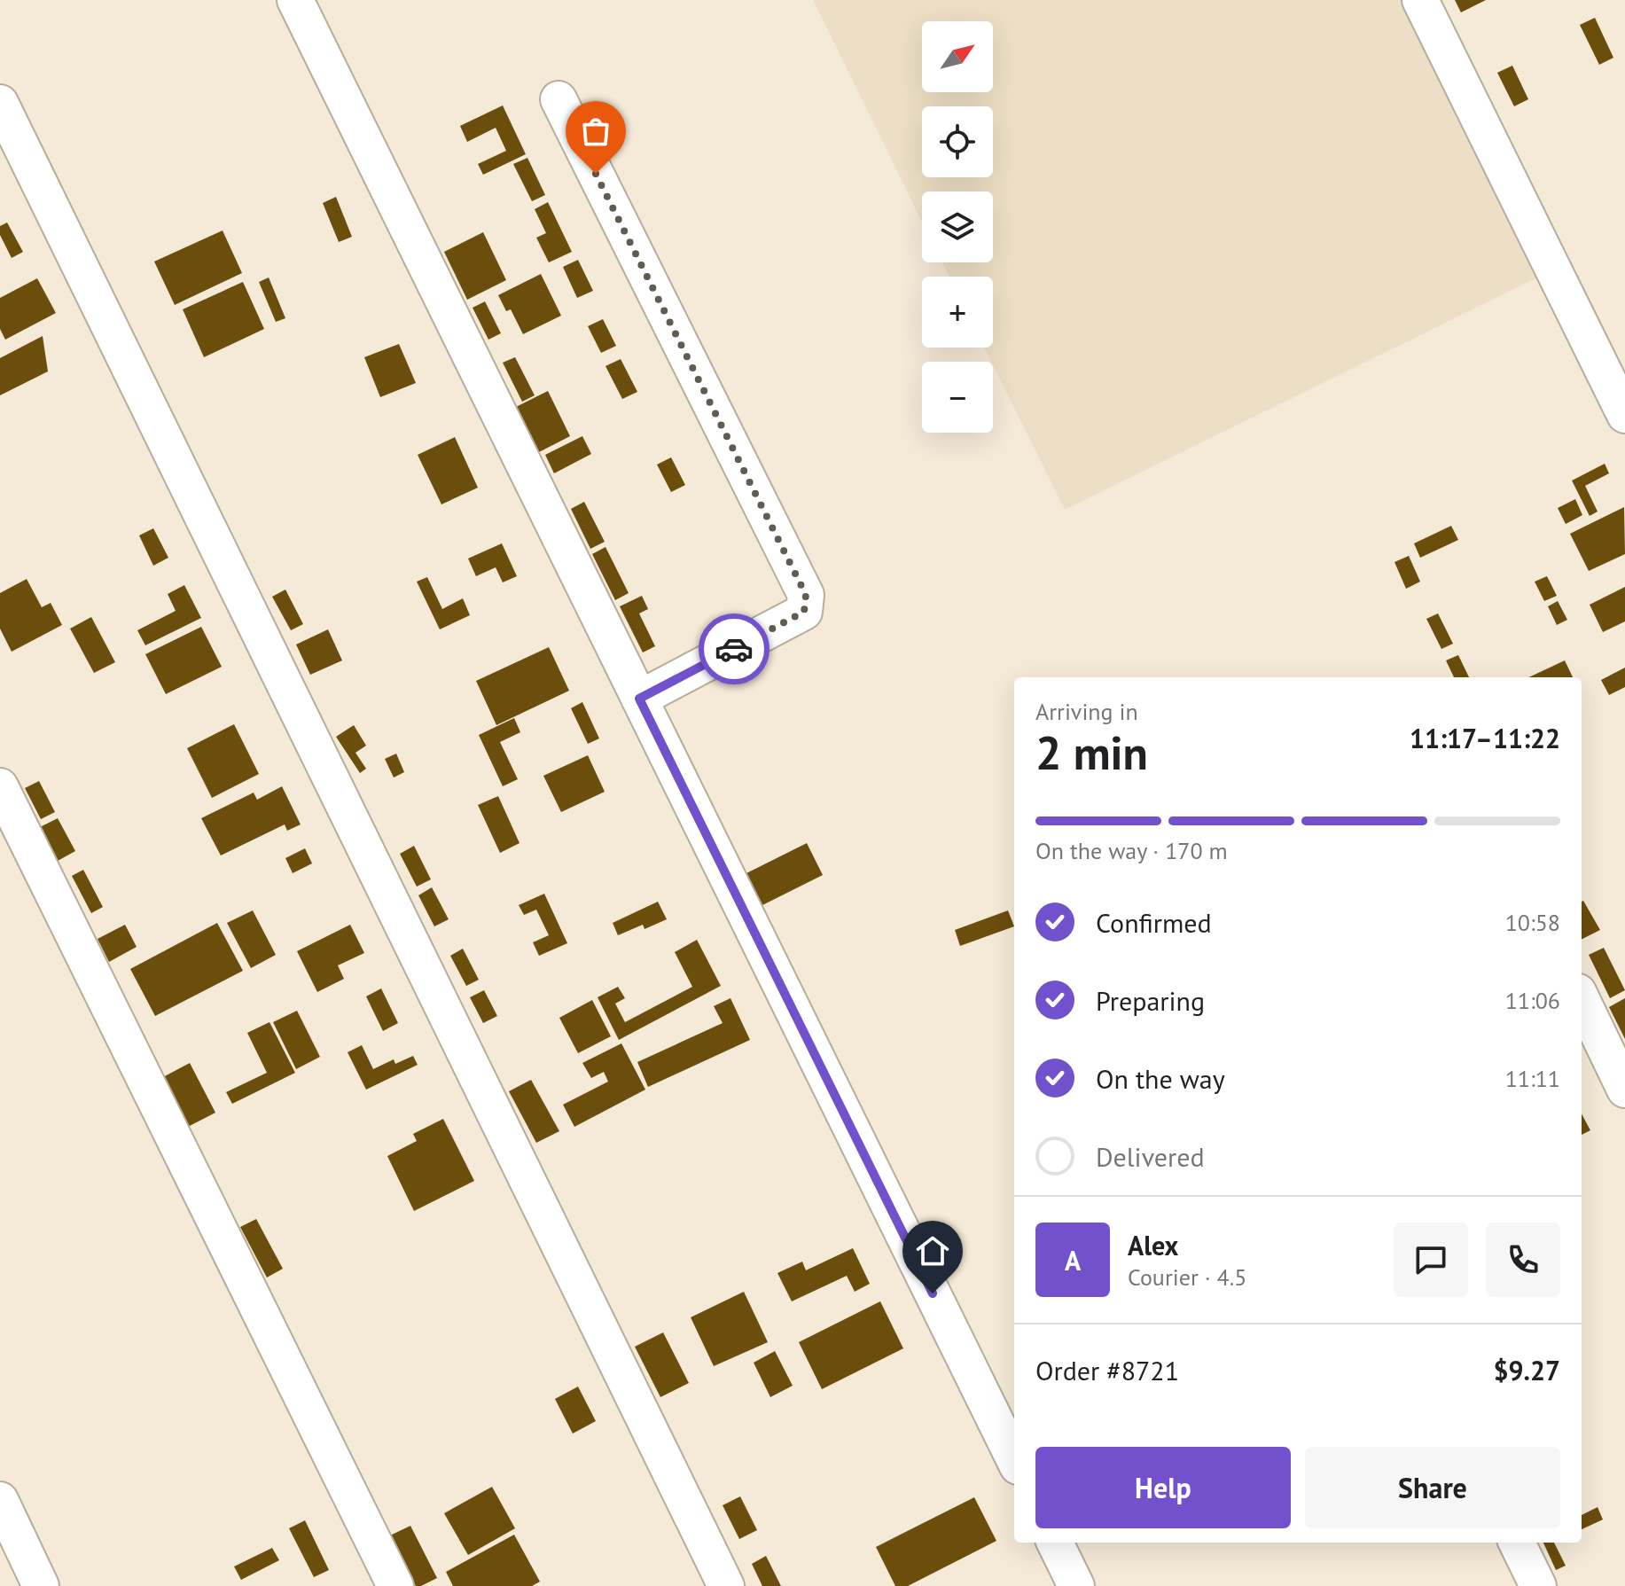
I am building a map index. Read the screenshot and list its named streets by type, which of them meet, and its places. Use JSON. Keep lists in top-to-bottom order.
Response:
{
  "north": "top right",
  "page": {
    "map_buttons": ["+", "−"],
    "heading": ["2 min", "Arriving in", "11:17–11:22"],
    "panel": [
      "Alex",
      "Courier · 4.5",
      "Order #8721",
      "$9.27"
    ],
    "bar": "On the way · 170 m",
    "list": [
      ["Confirmed", "10:58"],
      ["Preparing", "11:06"],
      ["On the way", "11:11"],
      "Delivered"
    ],
    "round": "A",
    "buttons": ["Help", "Share"]
  }
}
